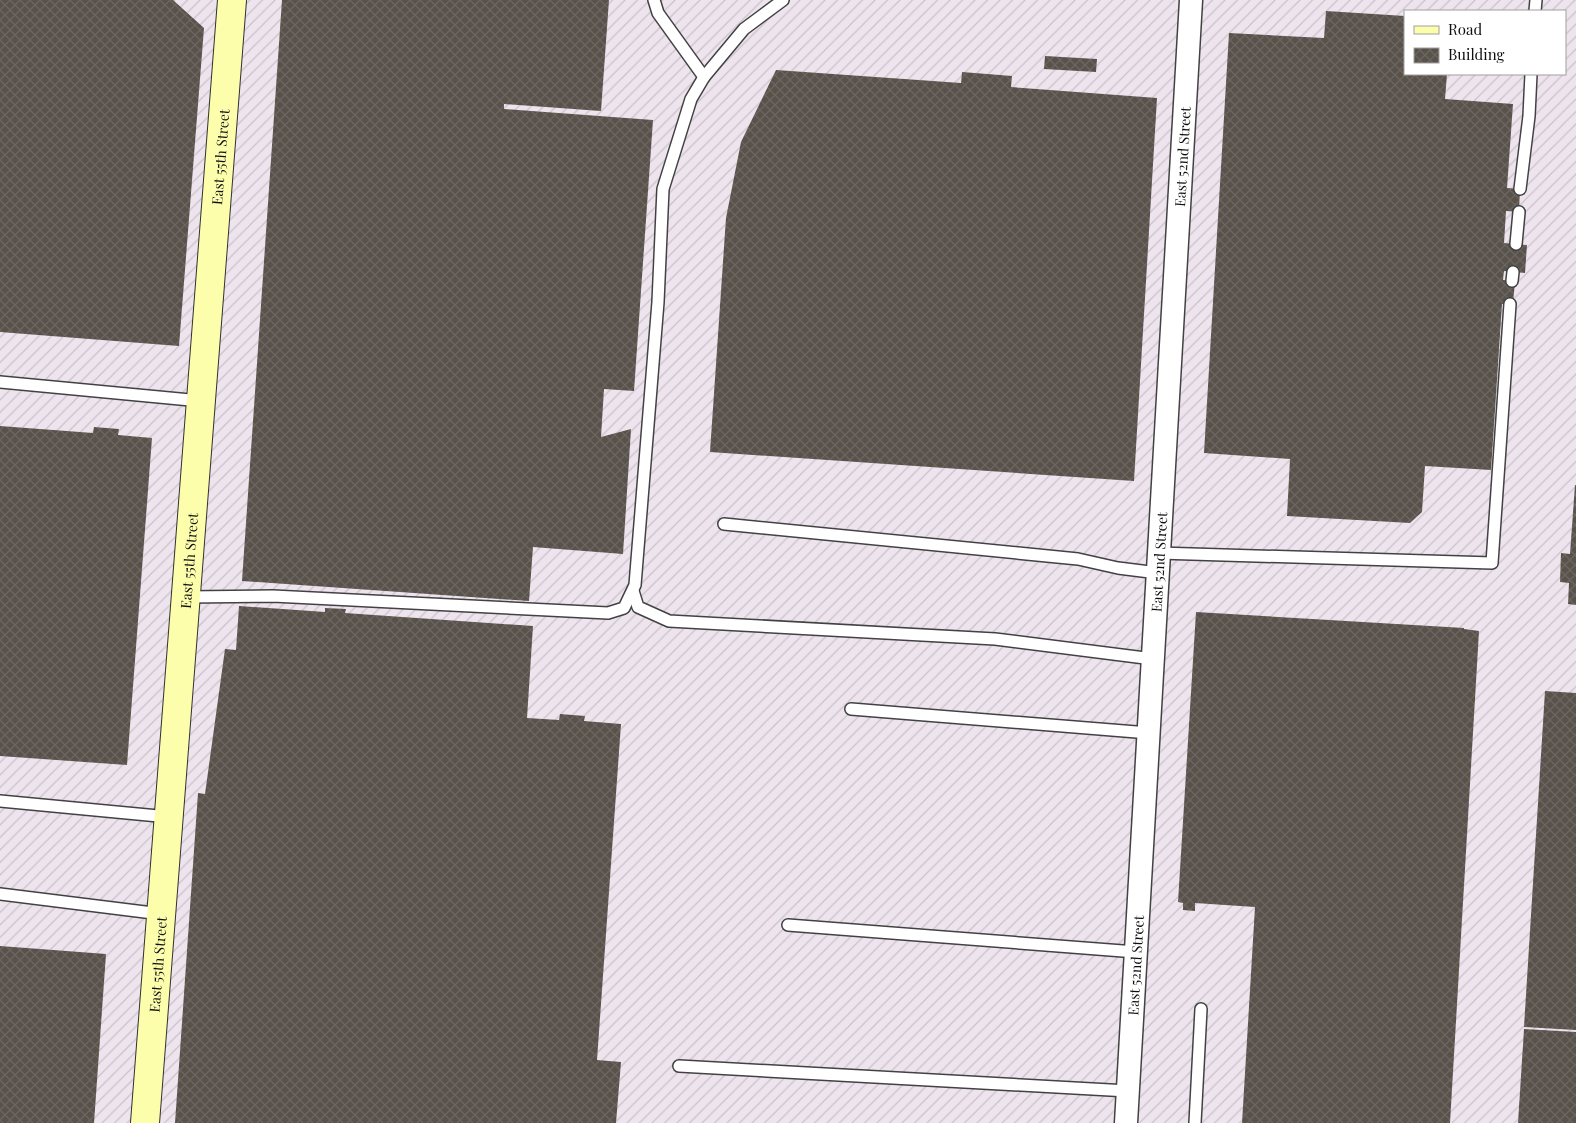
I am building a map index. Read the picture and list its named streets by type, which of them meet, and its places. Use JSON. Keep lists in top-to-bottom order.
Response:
{
  "streets": {
    "street": ["East 52nd Street", "East 55th Street"]
  },
  "legend": ["Road", "Building"]
}
